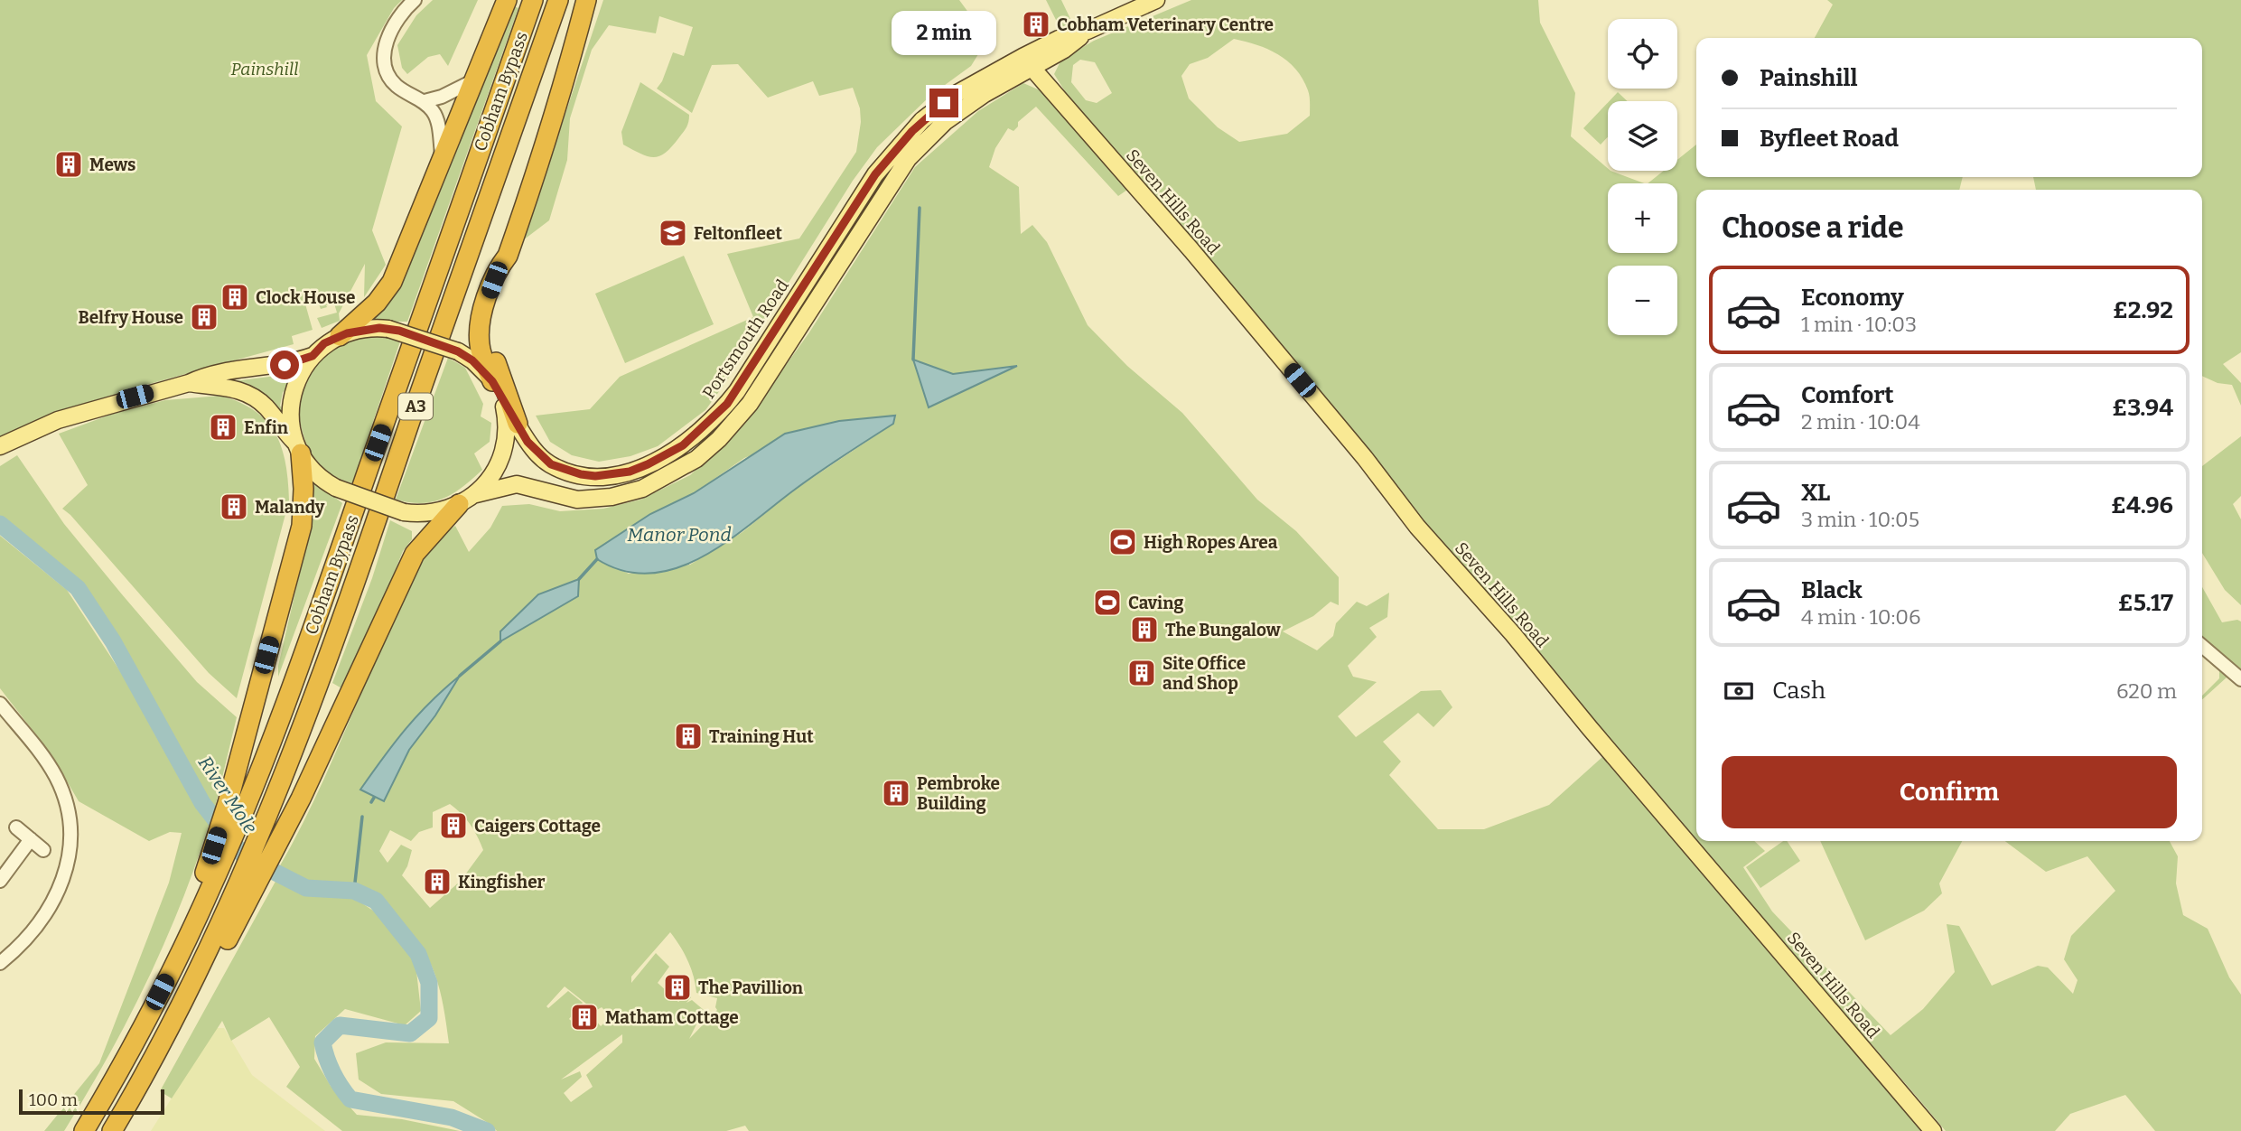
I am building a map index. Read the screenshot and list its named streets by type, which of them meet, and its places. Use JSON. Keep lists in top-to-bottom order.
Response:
{
  "streets": {
    "highway": ["Cobham Bypass", "A3"],
    "main road": ["Seven Hills Road", "Portsmouth Road"]
  },
  "crossings": [
    ["Seven Hills Road", "Portsmouth Road"]
  ],
  "water": ["Manor Pond", "River Mole"],
  "parks": ["Painshill"],
  "places": {
    "building": [
      "Cobham Veterinary Centre",
      "Mews",
      "Clock House",
      "Belfry House",
      "Enfin",
      "Malandy",
      "The Bungalow",
      "Site Office and Shop",
      "Training Hut",
      "Pembroke Building",
      "Caigers Cottage",
      "Kingfisher",
      "The Pavillion",
      "Matham Cottage"
    ],
    "school or university": ["Feltonfleet"],
    "sports": ["High Ropes Area", "Caving"]
  },
  "scale_bar": "100 m",
  "page": {
    "bubble": "2 min",
    "map_buttons": ["+", "−"],
    "banner": ["Painshill", "Byfleet Road"],
    "heading": "Choose a ride",
    "list": [
      {
        "name": "Economy",
        "note": "1 min · 10:03",
        "value": "£2.92"
      },
      {
        "name": "Comfort",
        "note": "2 min · 10:04",
        "value": "£3.94"
      },
      {
        "name": "XL",
        "note": "3 min · 10:05",
        "value": "£4.96"
      },
      {
        "name": "Black",
        "note": "4 min · 10:06",
        "value": "£5.17"
      }
    ],
    "pay": ["Cash", "620 m"],
    "buttons": "Confirm",
    "scale": "100 m"
  }
}
